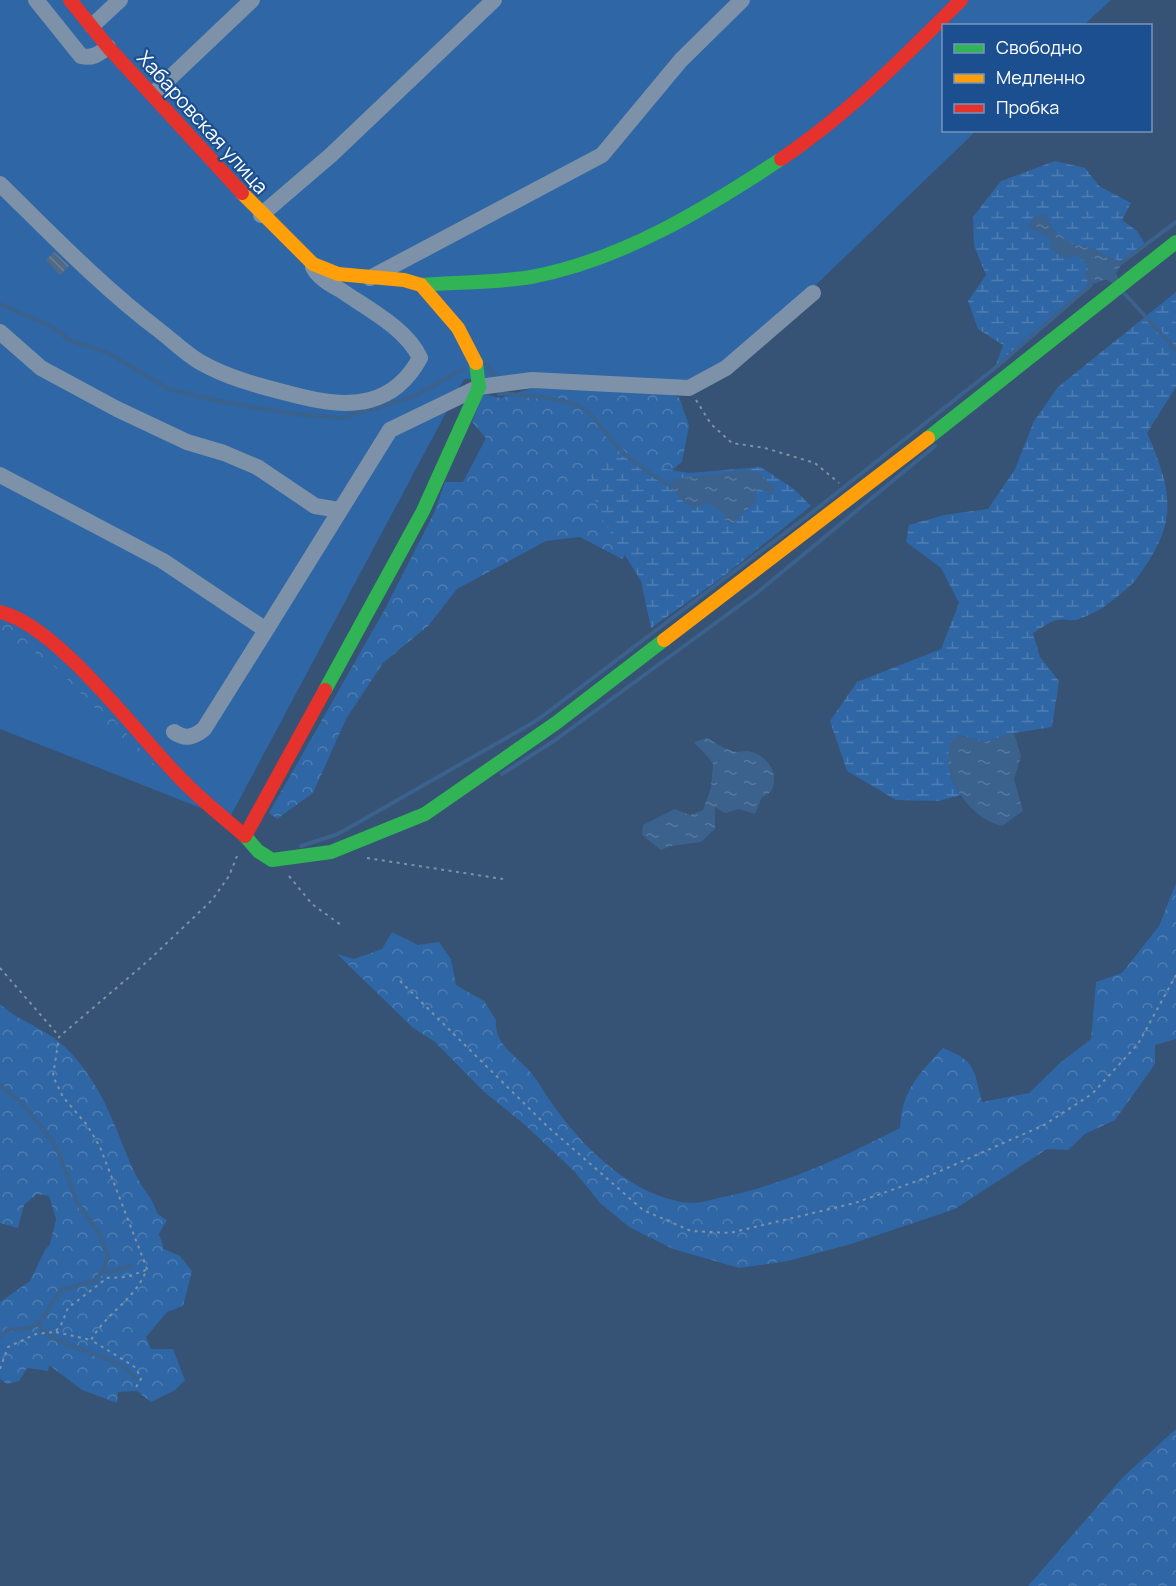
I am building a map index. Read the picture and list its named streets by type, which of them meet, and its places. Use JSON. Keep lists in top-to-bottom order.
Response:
{
  "streets": {
    "street": ["Хабаровская улица"]
  },
  "legend": ["Свободно", "Медленно", "Пробка"]
}
